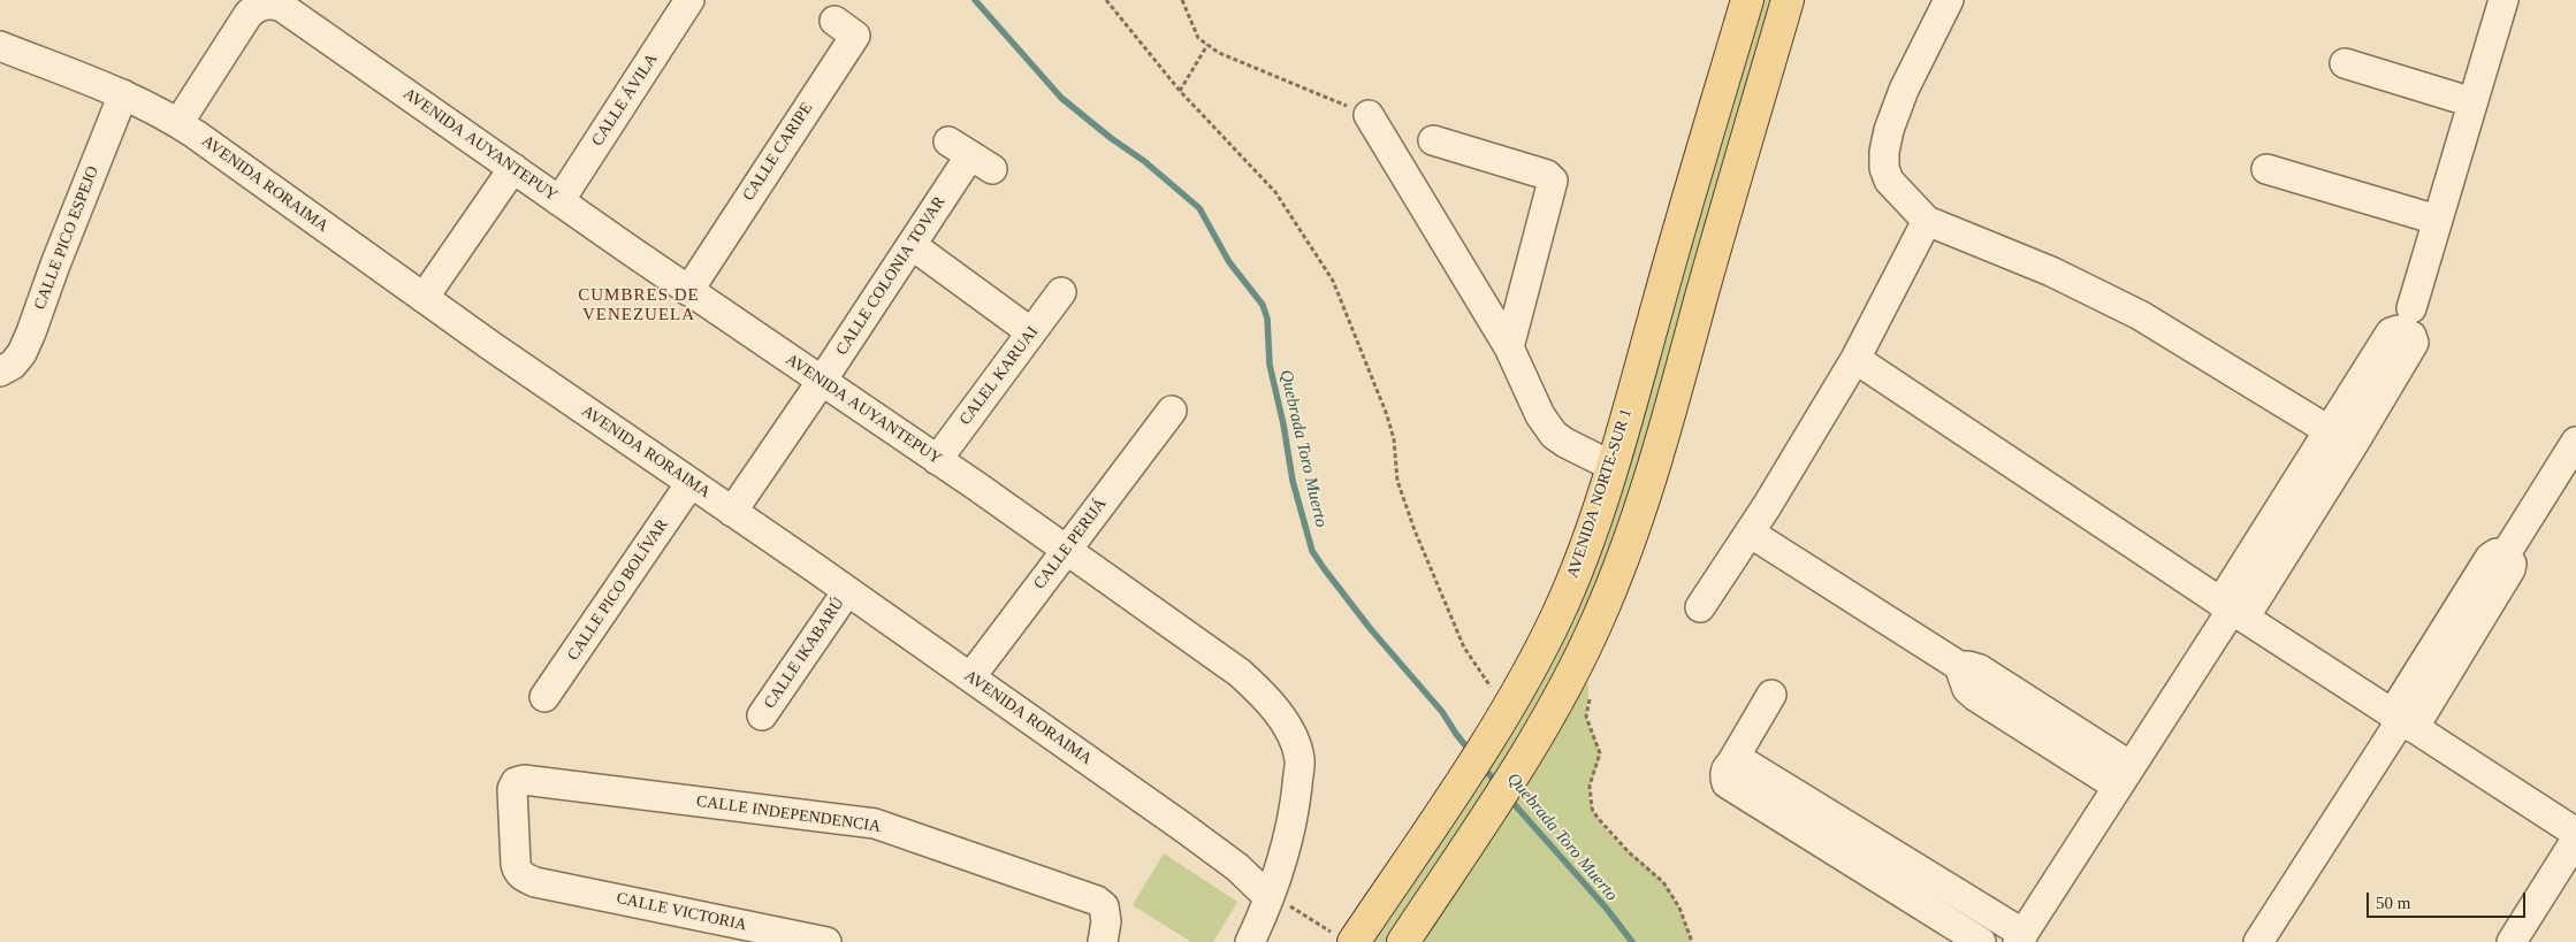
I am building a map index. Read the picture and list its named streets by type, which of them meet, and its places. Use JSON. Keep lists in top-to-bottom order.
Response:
{
  "streets": {
    "main road": ["AVENIDA NORTE-SUR 1"],
    "street": [
      "CALLE ÁVILA",
      "AVENIDA AUYANTEPUY",
      "CALLE CARIPE",
      "AVENIDA RORAIMA",
      "CALLE PICO ESPEJO",
      "CALLE COLONIA TOVAR",
      "CALEL KARUAI",
      "CALLE PERIJÁ",
      "CALLE PICO BOLÍVAR",
      "CALLE IKABARÚ",
      "CALLE INDEPENDENCIA",
      "CALLE VICTORIA"
    ]
  },
  "crossings": [
    ["CALLE ÁVILA", "AVENIDA AUYANTEPUY"],
    ["AVENIDA AUYANTEPUY", "CALLE CARIPE"],
    ["AVENIDA AUYANTEPUY", "AVENIDA RORAIMA"],
    ["AVENIDA AUYANTEPUY", "CALLE COLONIA TOVAR"],
    ["AVENIDA AUYANTEPUY", "CALEL KARUAI"],
    ["AVENIDA AUYANTEPUY", "CALLE PERIJÁ"],
    ["AVENIDA RORAIMA", "CALLE PICO ESPEJO"],
    ["AVENIDA RORAIMA", "CALLE COLONIA TOVAR"],
    ["AVENIDA RORAIMA", "CALLE PERIJÁ"],
    ["AVENIDA RORAIMA", "CALLE PICO BOLÍVAR"],
    ["AVENIDA RORAIMA", "CALLE IKABARÚ"],
    ["CALLE INDEPENDENCIA", "CALLE VICTORIA"]
  ],
  "districts": ["CUMBRES DE VENEZUELA"],
  "water": ["Quebrada Toro Muerto"],
  "scale_bar": "50 m"
}
